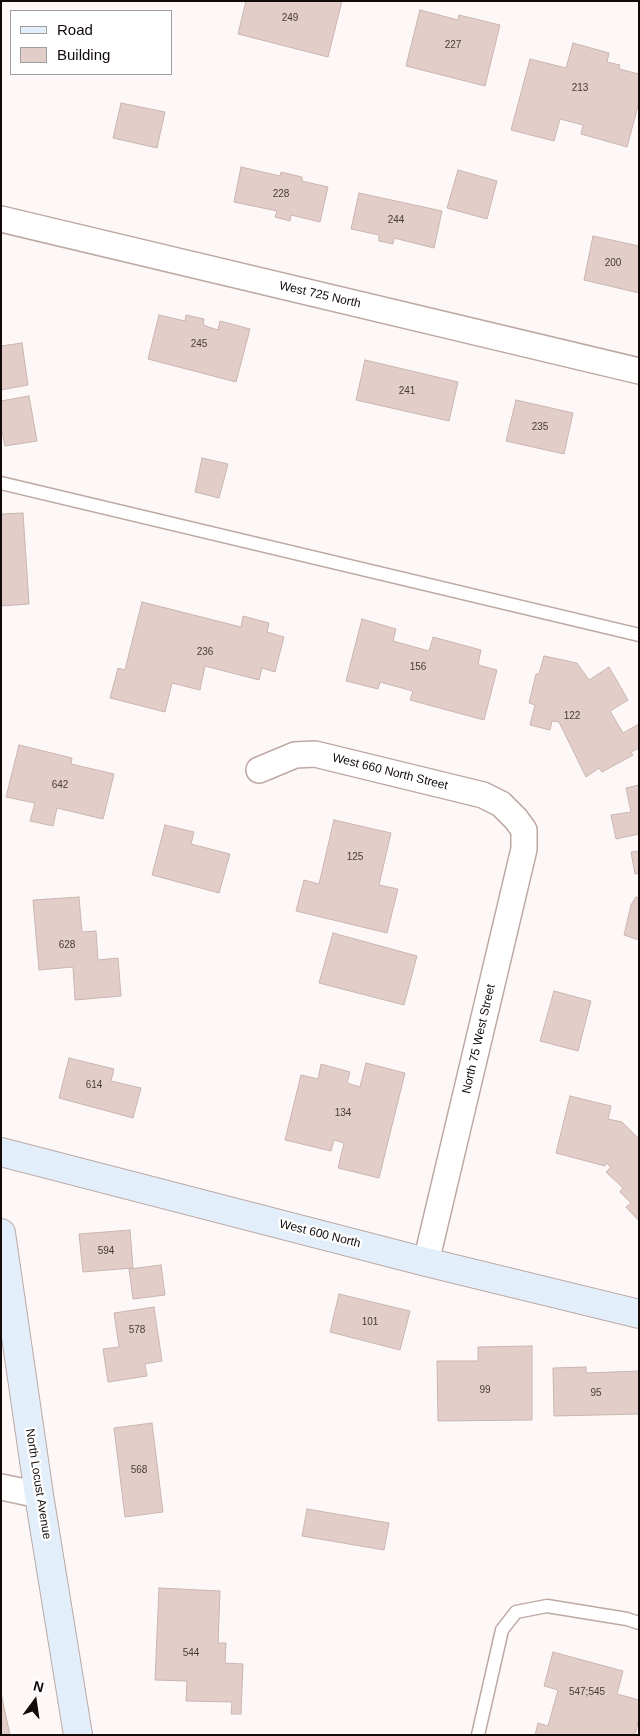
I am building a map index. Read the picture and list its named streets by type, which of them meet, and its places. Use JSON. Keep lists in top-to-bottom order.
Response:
{
  "streets": {
    "street": [
      "West 725 North",
      "West 660 North Street",
      "North 75 West Street",
      "West 600 North",
      "North Locust Avenue"
    ]
  },
  "crossings": [
    ["West 660 North Street", "North 75 West Street"],
    ["North 75 West Street", "West 600 North"]
  ],
  "house_numbers": [
    "249",
    "227",
    "213",
    "228",
    "244",
    "200",
    "245",
    "241",
    "235",
    "236",
    "156",
    "122",
    "642",
    "125",
    "628",
    "614",
    "134",
    "594",
    "101",
    "578",
    "99",
    "95",
    "568",
    "544",
    "547;545"
  ],
  "legend": ["Road", "Building"],
  "north": "top"
}
